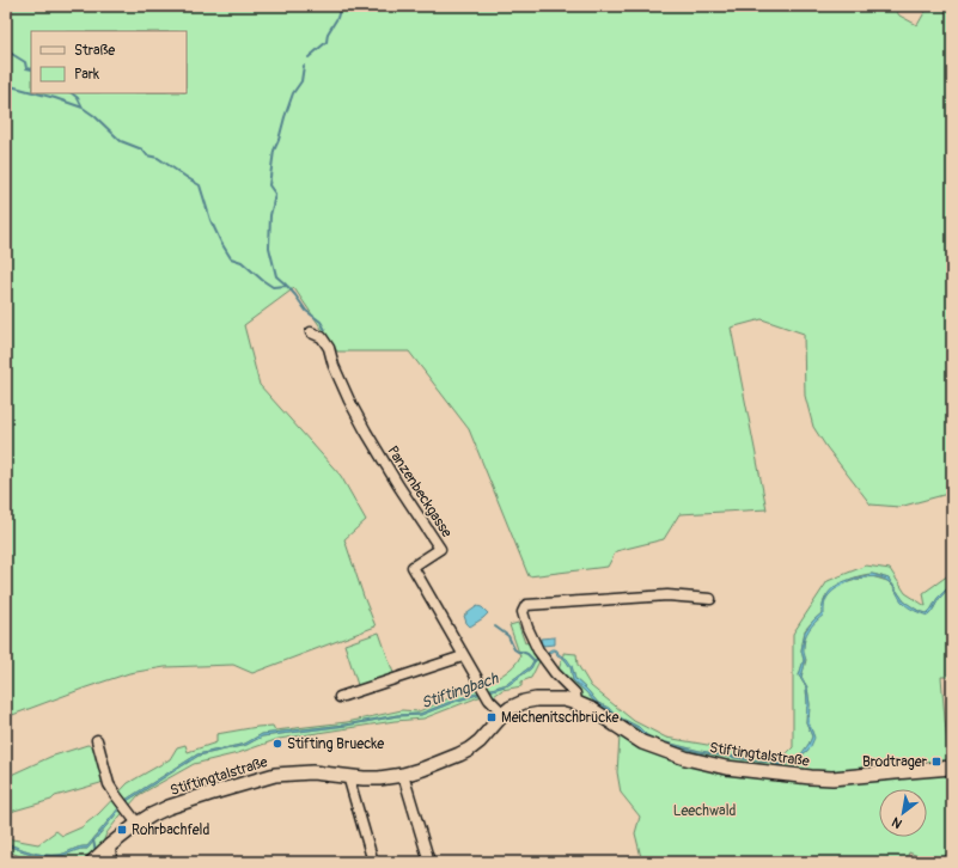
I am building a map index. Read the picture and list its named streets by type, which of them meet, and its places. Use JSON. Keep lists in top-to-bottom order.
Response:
{
  "streets": {
    "street": ["Panzenbeckgasse", "Stiftingtalstraße"]
  },
  "crossings": [
    ["Panzenbeckgasse", "Stiftingtalstraße"]
  ],
  "water": ["Stiftingbach"],
  "parks": ["Leechwald"],
  "places": {
    "transit": ["Meichenitschbrücke", "Brodtrager", "Rohrbachfeld"],
    "other": ["Stifting Bruecke"]
  },
  "legend": ["Straße", "Park"],
  "north": "bottom left"
}
